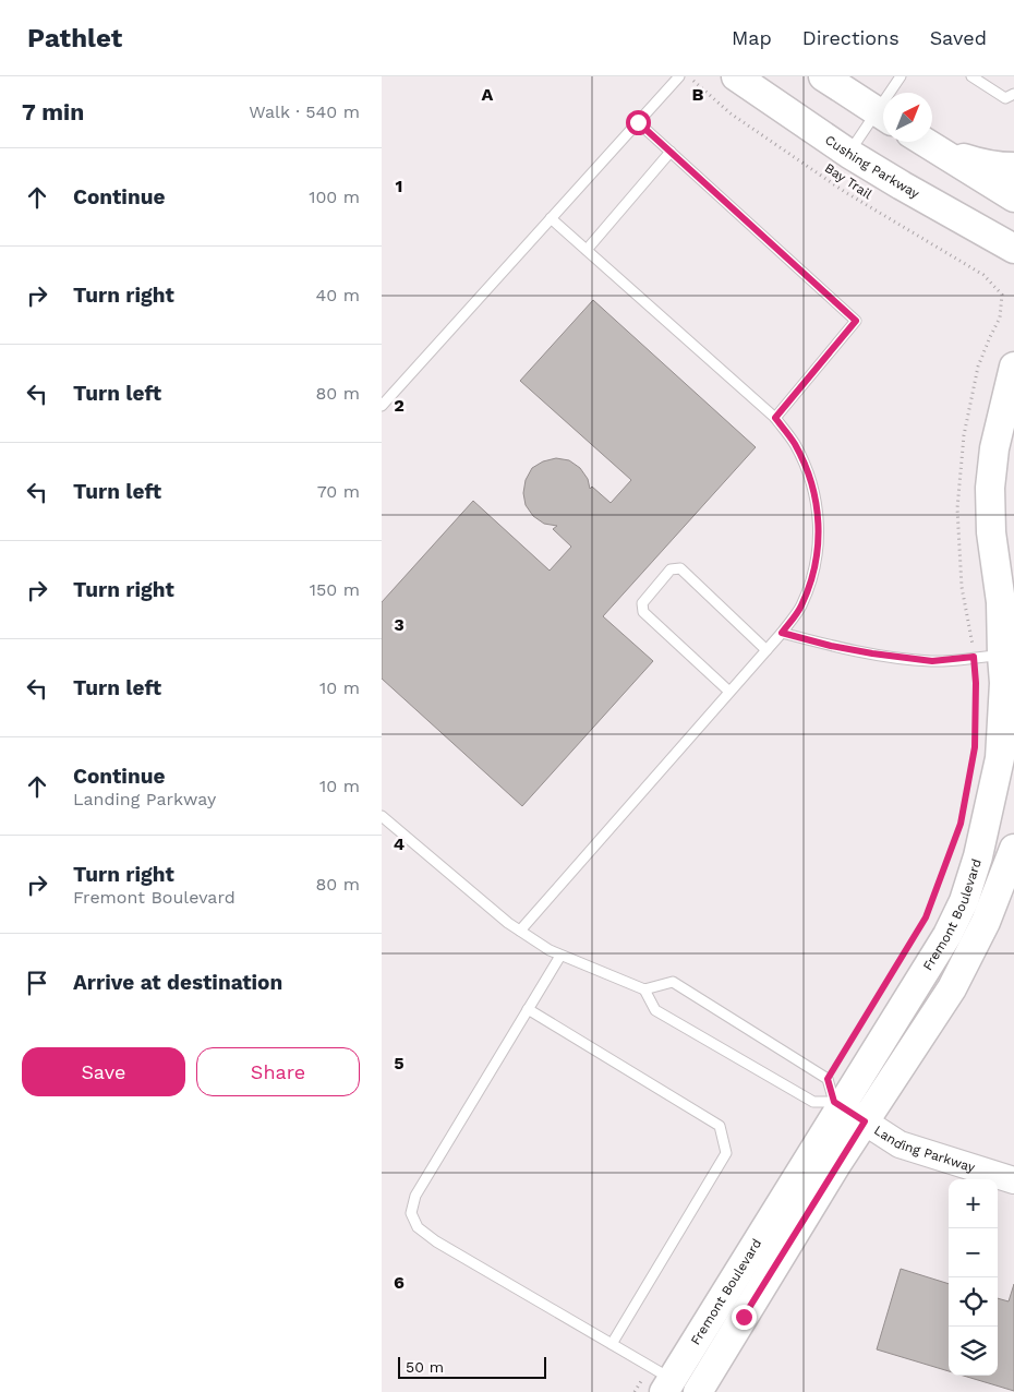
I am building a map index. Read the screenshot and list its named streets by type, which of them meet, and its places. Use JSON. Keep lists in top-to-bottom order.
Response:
{
  "streets": {
    "main road": ["Cushing Parkway", "Fremont Boulevard"],
    "street": ["Landing Parkway"],
    "path": ["Bay Trail"]
  },
  "crossings": [
    ["Bay Trail", "Fremont Boulevard"],
    ["Fremont Boulevard", "Landing Parkway"]
  ],
  "scale_bar": "50 m",
  "north": "top right",
  "page": {
    "header": "Pathlet",
    "nav": ["Map", "Directions", "Saved"],
    "heading": ["7 min", "Walk · 540 m"],
    "list": [
      ["Continue", "100 m"],
      ["Turn right", "40 m"],
      ["Turn left", "80 m"],
      ["Turn left", "70 m"],
      ["Turn right", "150 m"],
      ["Turn left", "10 m"],
      ["Continue", "Landing Parkway", "10 m"],
      ["Turn right", "Fremont Boulevard", "80 m"],
      "Arrive at destination"
    ],
    "buttons": ["Save", "Share"],
    "map_buttons": ["+", "−"],
    "scale": "50 m"
  },
  "grid": {
    "columns": ["A", "B"],
    "rows": [
      "1",
      "2",
      "3",
      "4",
      "5",
      "6"
    ]
  }
}
